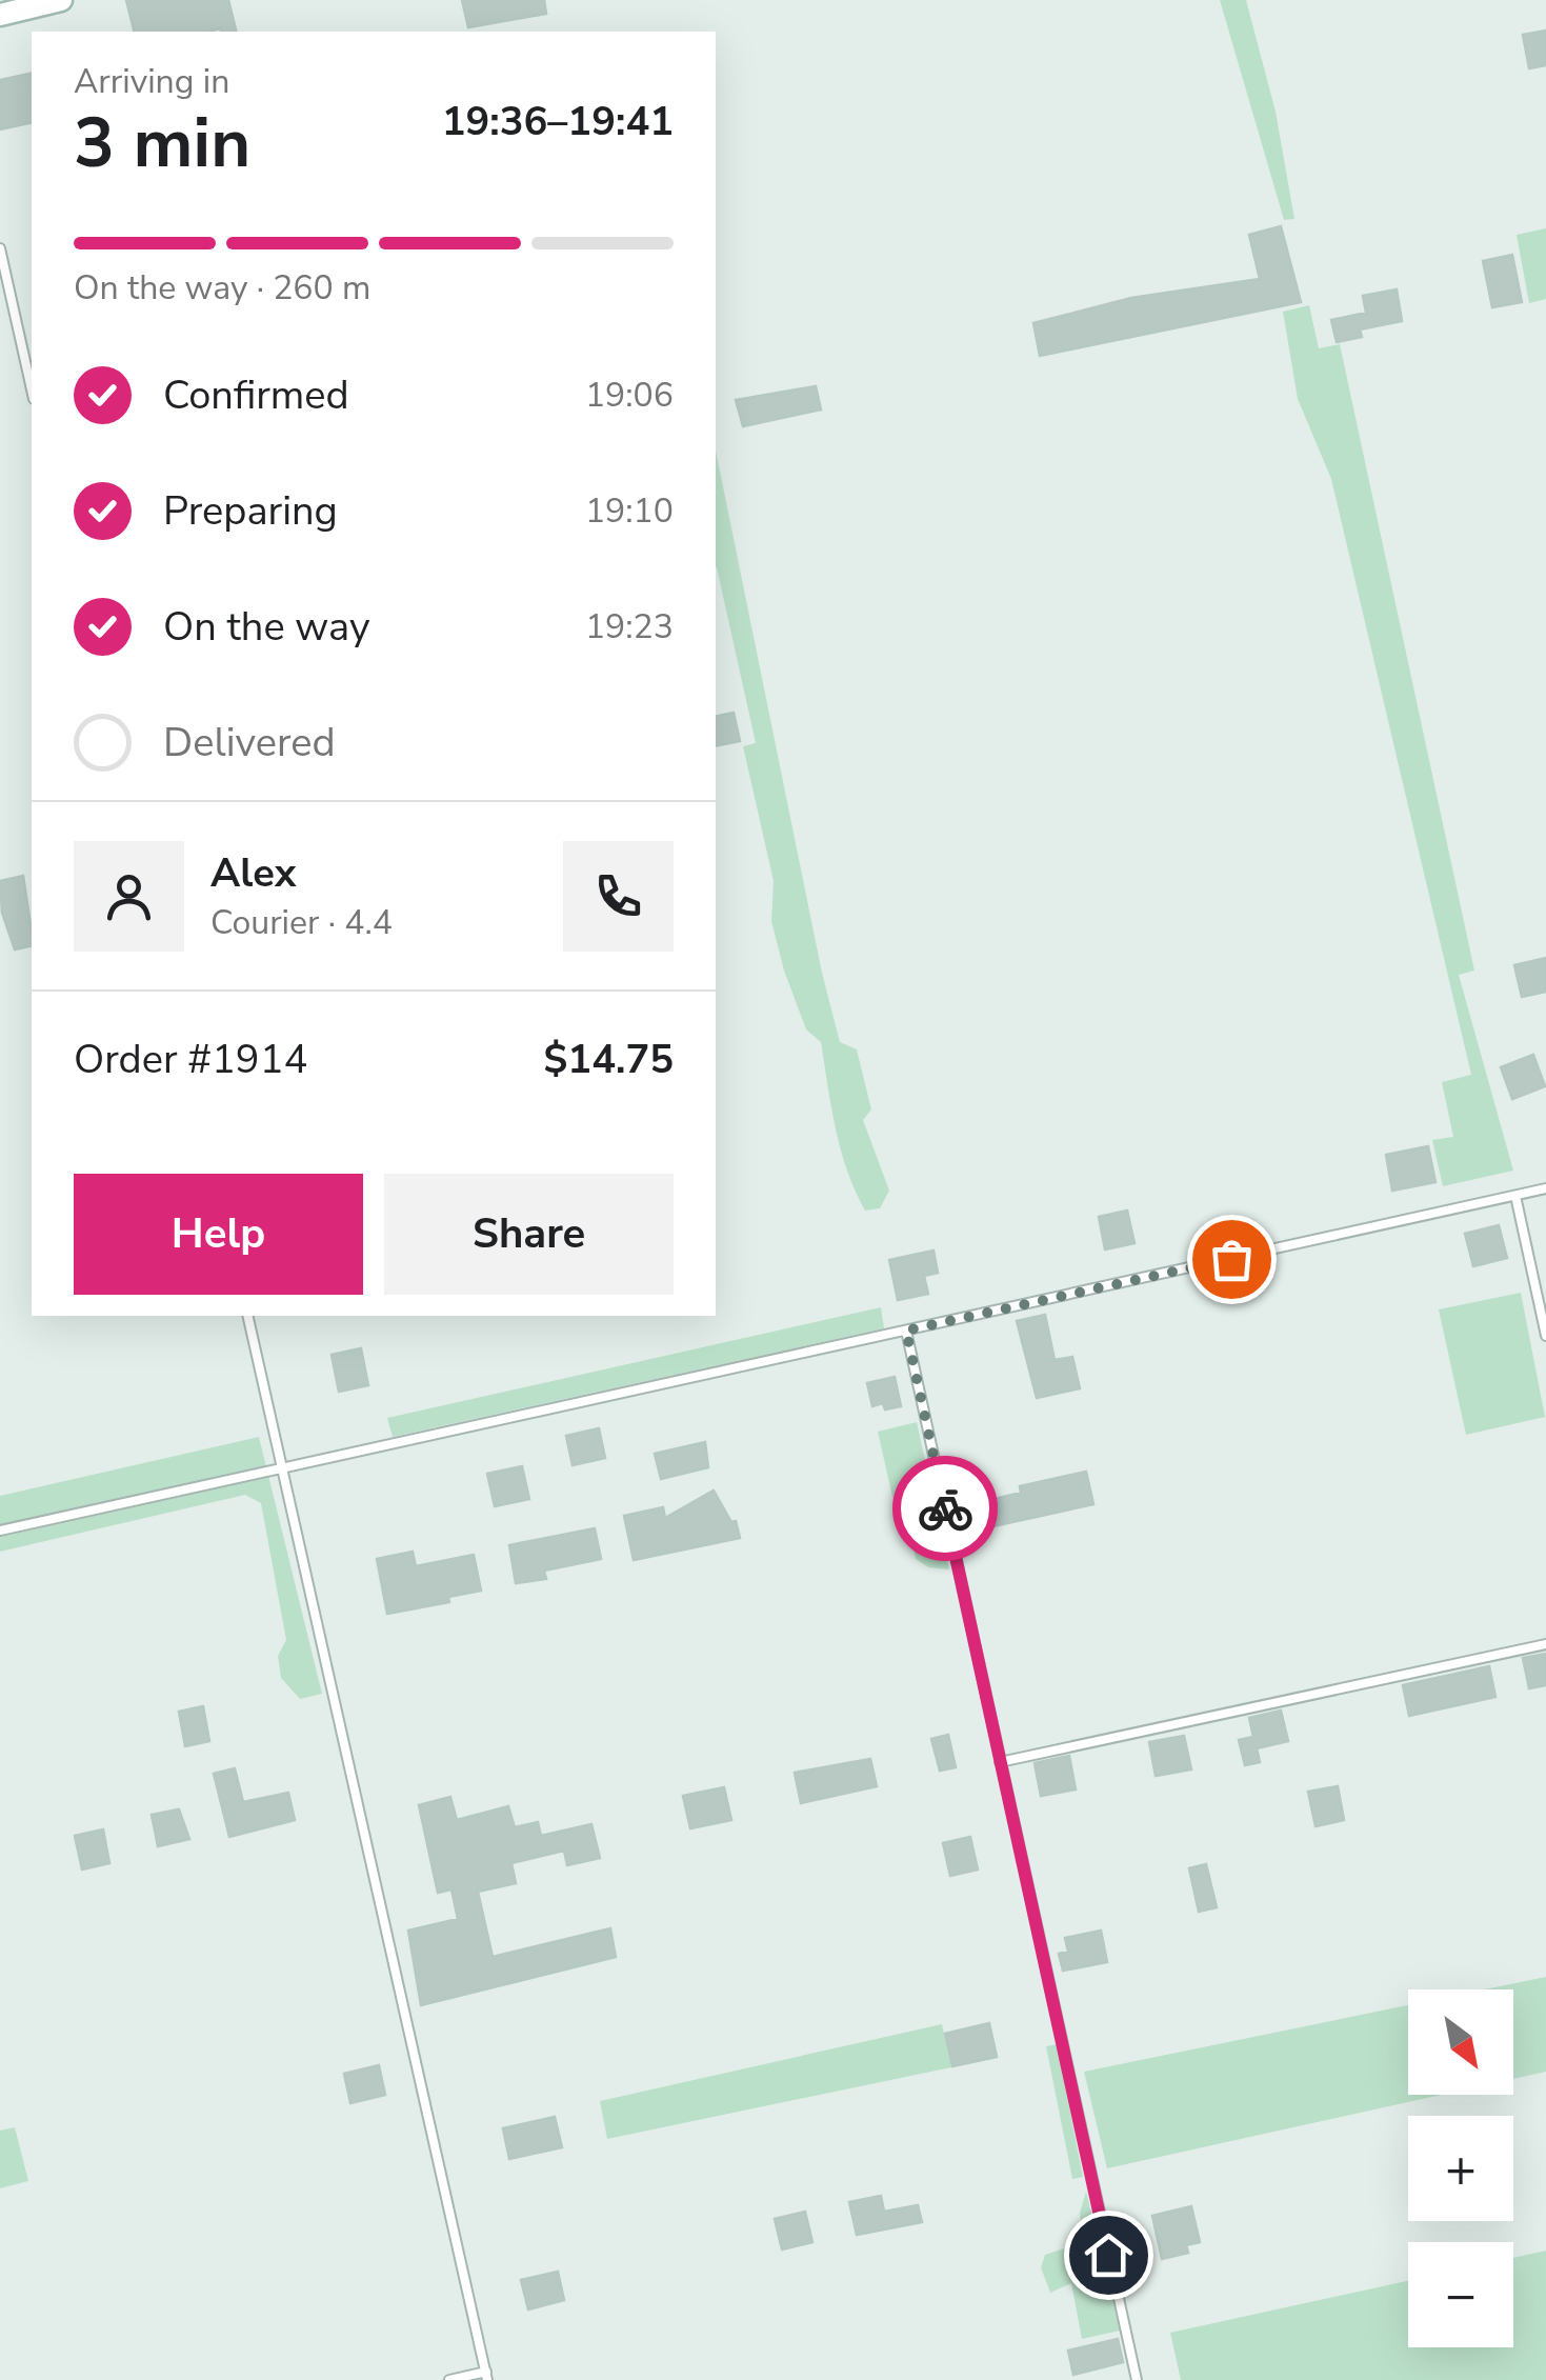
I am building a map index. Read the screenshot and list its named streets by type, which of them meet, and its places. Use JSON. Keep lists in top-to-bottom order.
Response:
{
  "north": "bottom right",
  "page": {
    "heading": ["3 min", "Arriving in", "19:36–19:41"],
    "panel": [
      "Alex",
      "Courier · 4.4",
      "Order #1914",
      "$14.75"
    ],
    "bar": "On the way · 260 m",
    "list": [
      ["Confirmed", "19:06"],
      ["Preparing", "19:10"],
      ["On the way", "19:23"],
      "Delivered"
    ],
    "buttons": ["Help", "Share"],
    "map_buttons": ["+", "−"]
  }
}
